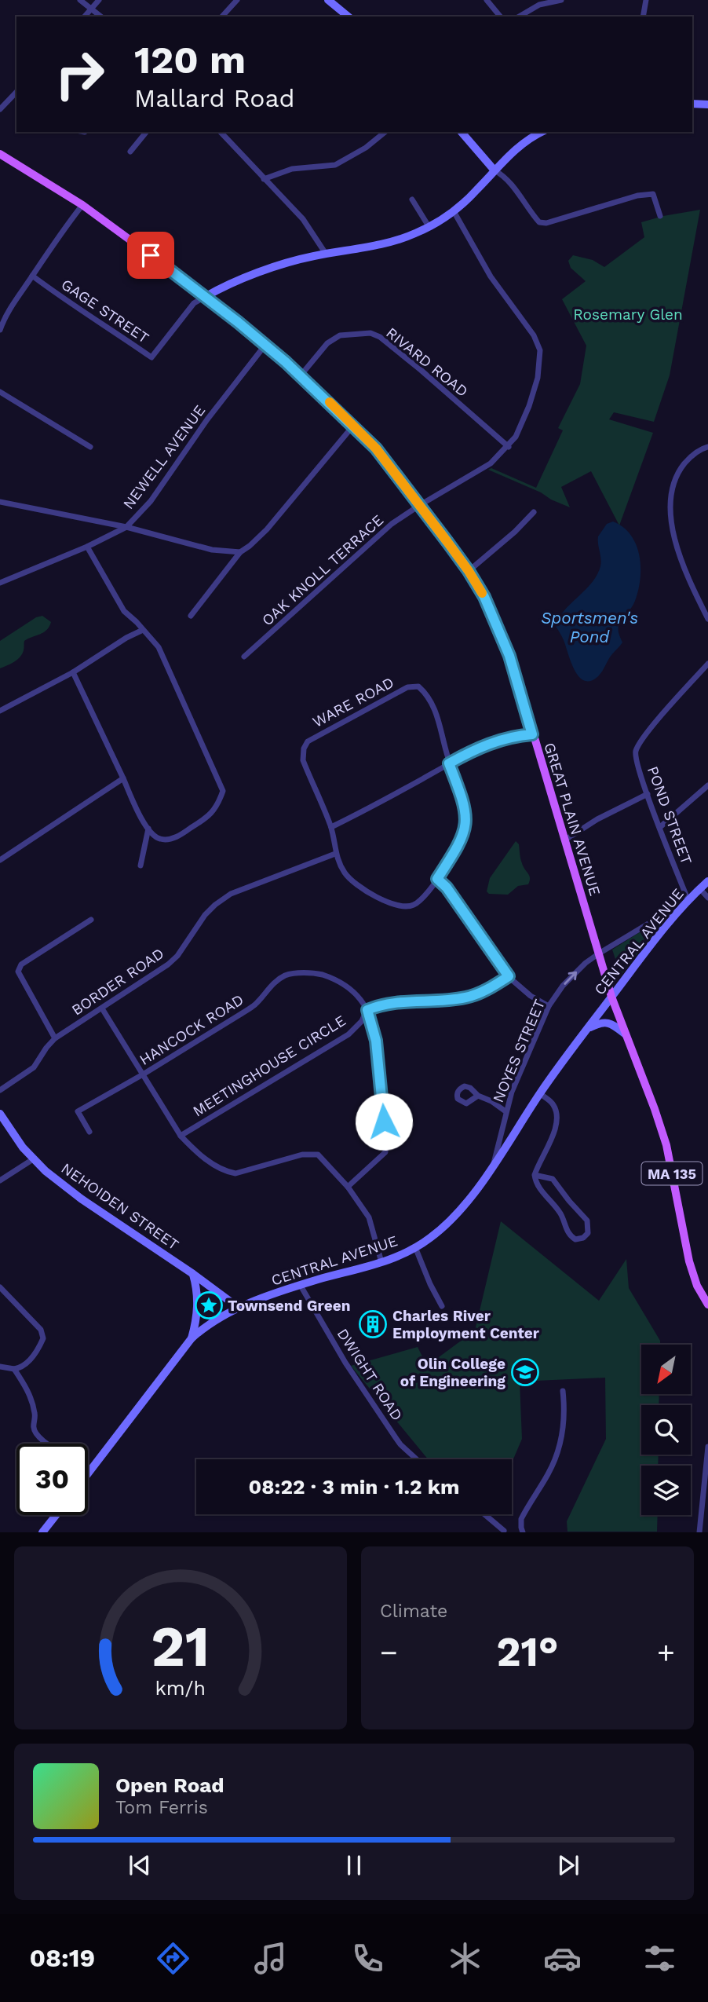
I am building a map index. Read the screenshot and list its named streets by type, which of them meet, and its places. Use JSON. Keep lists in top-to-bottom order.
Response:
{
  "streets": {
    "main road": [
      "GREAT PLAIN AVENUE",
      "CENTRAL AVENUE",
      "MA 135",
      "NEHOIDEN STREET"
    ],
    "street": [
      "GAGE STREET",
      "RIVARD ROAD",
      "NEWELL AVENUE",
      "OAK KNOLL TERRACE",
      "WARE ROAD",
      "POND STREET",
      "BORDER ROAD",
      "HANCOCK ROAD",
      "NOYES STREET",
      "MEETINGHOUSE CIRCLE",
      "DWIGHT ROAD"
    ]
  },
  "crossings": [
    ["GAGE STREET", "GREAT PLAIN AVENUE"],
    ["RIVARD ROAD", "OAK KNOLL TERRACE"],
    ["RIVARD ROAD", "GREAT PLAIN AVENUE"],
    ["NEWELL AVENUE", "GREAT PLAIN AVENUE"],
    ["OAK KNOLL TERRACE", "GREAT PLAIN AVENUE"],
    ["POND STREET", "CENTRAL AVENUE"],
    ["GREAT PLAIN AVENUE", "CENTRAL AVENUE"],
    ["GREAT PLAIN AVENUE", "NOYES STREET"],
    ["CENTRAL AVENUE", "NOYES STREET"],
    ["CENTRAL AVENUE", "NEHOIDEN STREET"],
    ["CENTRAL AVENUE", "DWIGHT ROAD"],
    ["HANCOCK ROAD", "MEETINGHOUSE CIRCLE"]
  ],
  "water": ["Sportsmen's Pond"],
  "parks": ["Rosemary Glen"],
  "places": {
    "place": ["Townsend Green"],
    "building": ["Charles River Employment Center"],
    "school or university": ["Olin College of Engineering"]
  },
  "north": "bottom left",
  "page": {
    "turn": ["120 m", "Mallard Road"],
    "limit": "30",
    "trip": "08:22 · 3 min · 1.2 km",
    "tile": "Climate",
    "heat": ["−", "21°", "+"],
    "song": ["Open Road", "Tom Ferris"],
    "tabs": "08:19",
    "gauge": ["21", "km/h"]
  }
}
